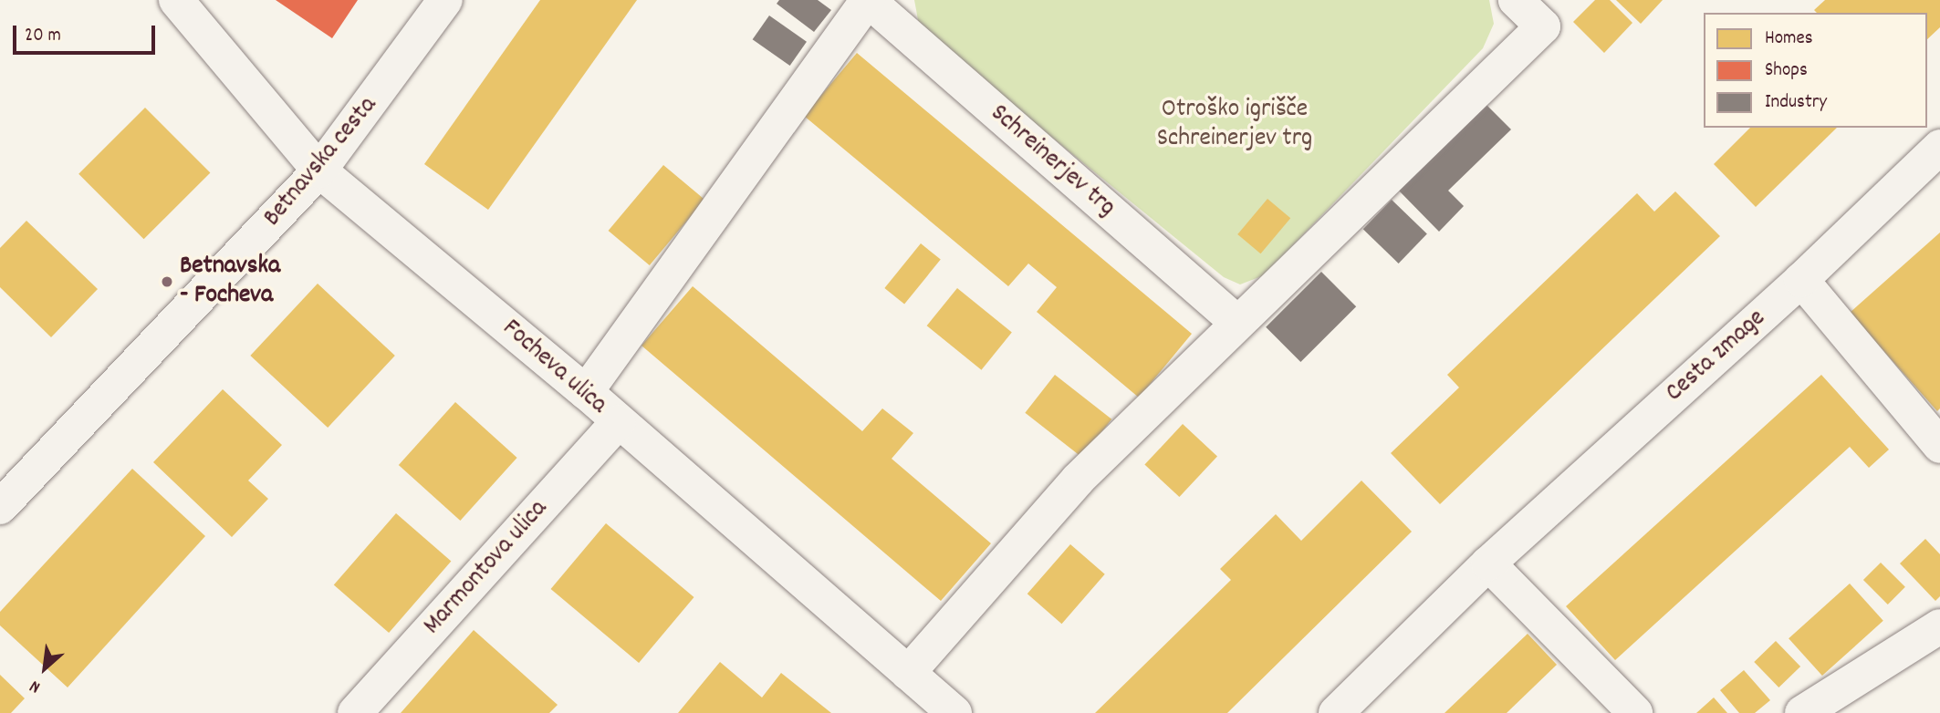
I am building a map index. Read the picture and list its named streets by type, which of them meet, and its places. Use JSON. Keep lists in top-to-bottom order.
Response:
{
  "streets": {
    "street": [
      "Schreinerjev trg",
      "Betnavska cesta",
      "Cesta zmage",
      "Focheva ulica",
      "Marmontova ulica"
    ]
  },
  "crossings": [
    ["Schreinerjev trg", "Focheva ulica"],
    ["Betnavska cesta", "Focheva ulica"],
    ["Focheva ulica", "Marmontova ulica"]
  ],
  "parks": ["Otroško igrišče Schreinerjev trg"],
  "places": ["Betnavska - Focheva"],
  "legend": ["Homes", "Shops", "Industry"],
  "scale_bar": "20 m",
  "north": "bottom left"
}
